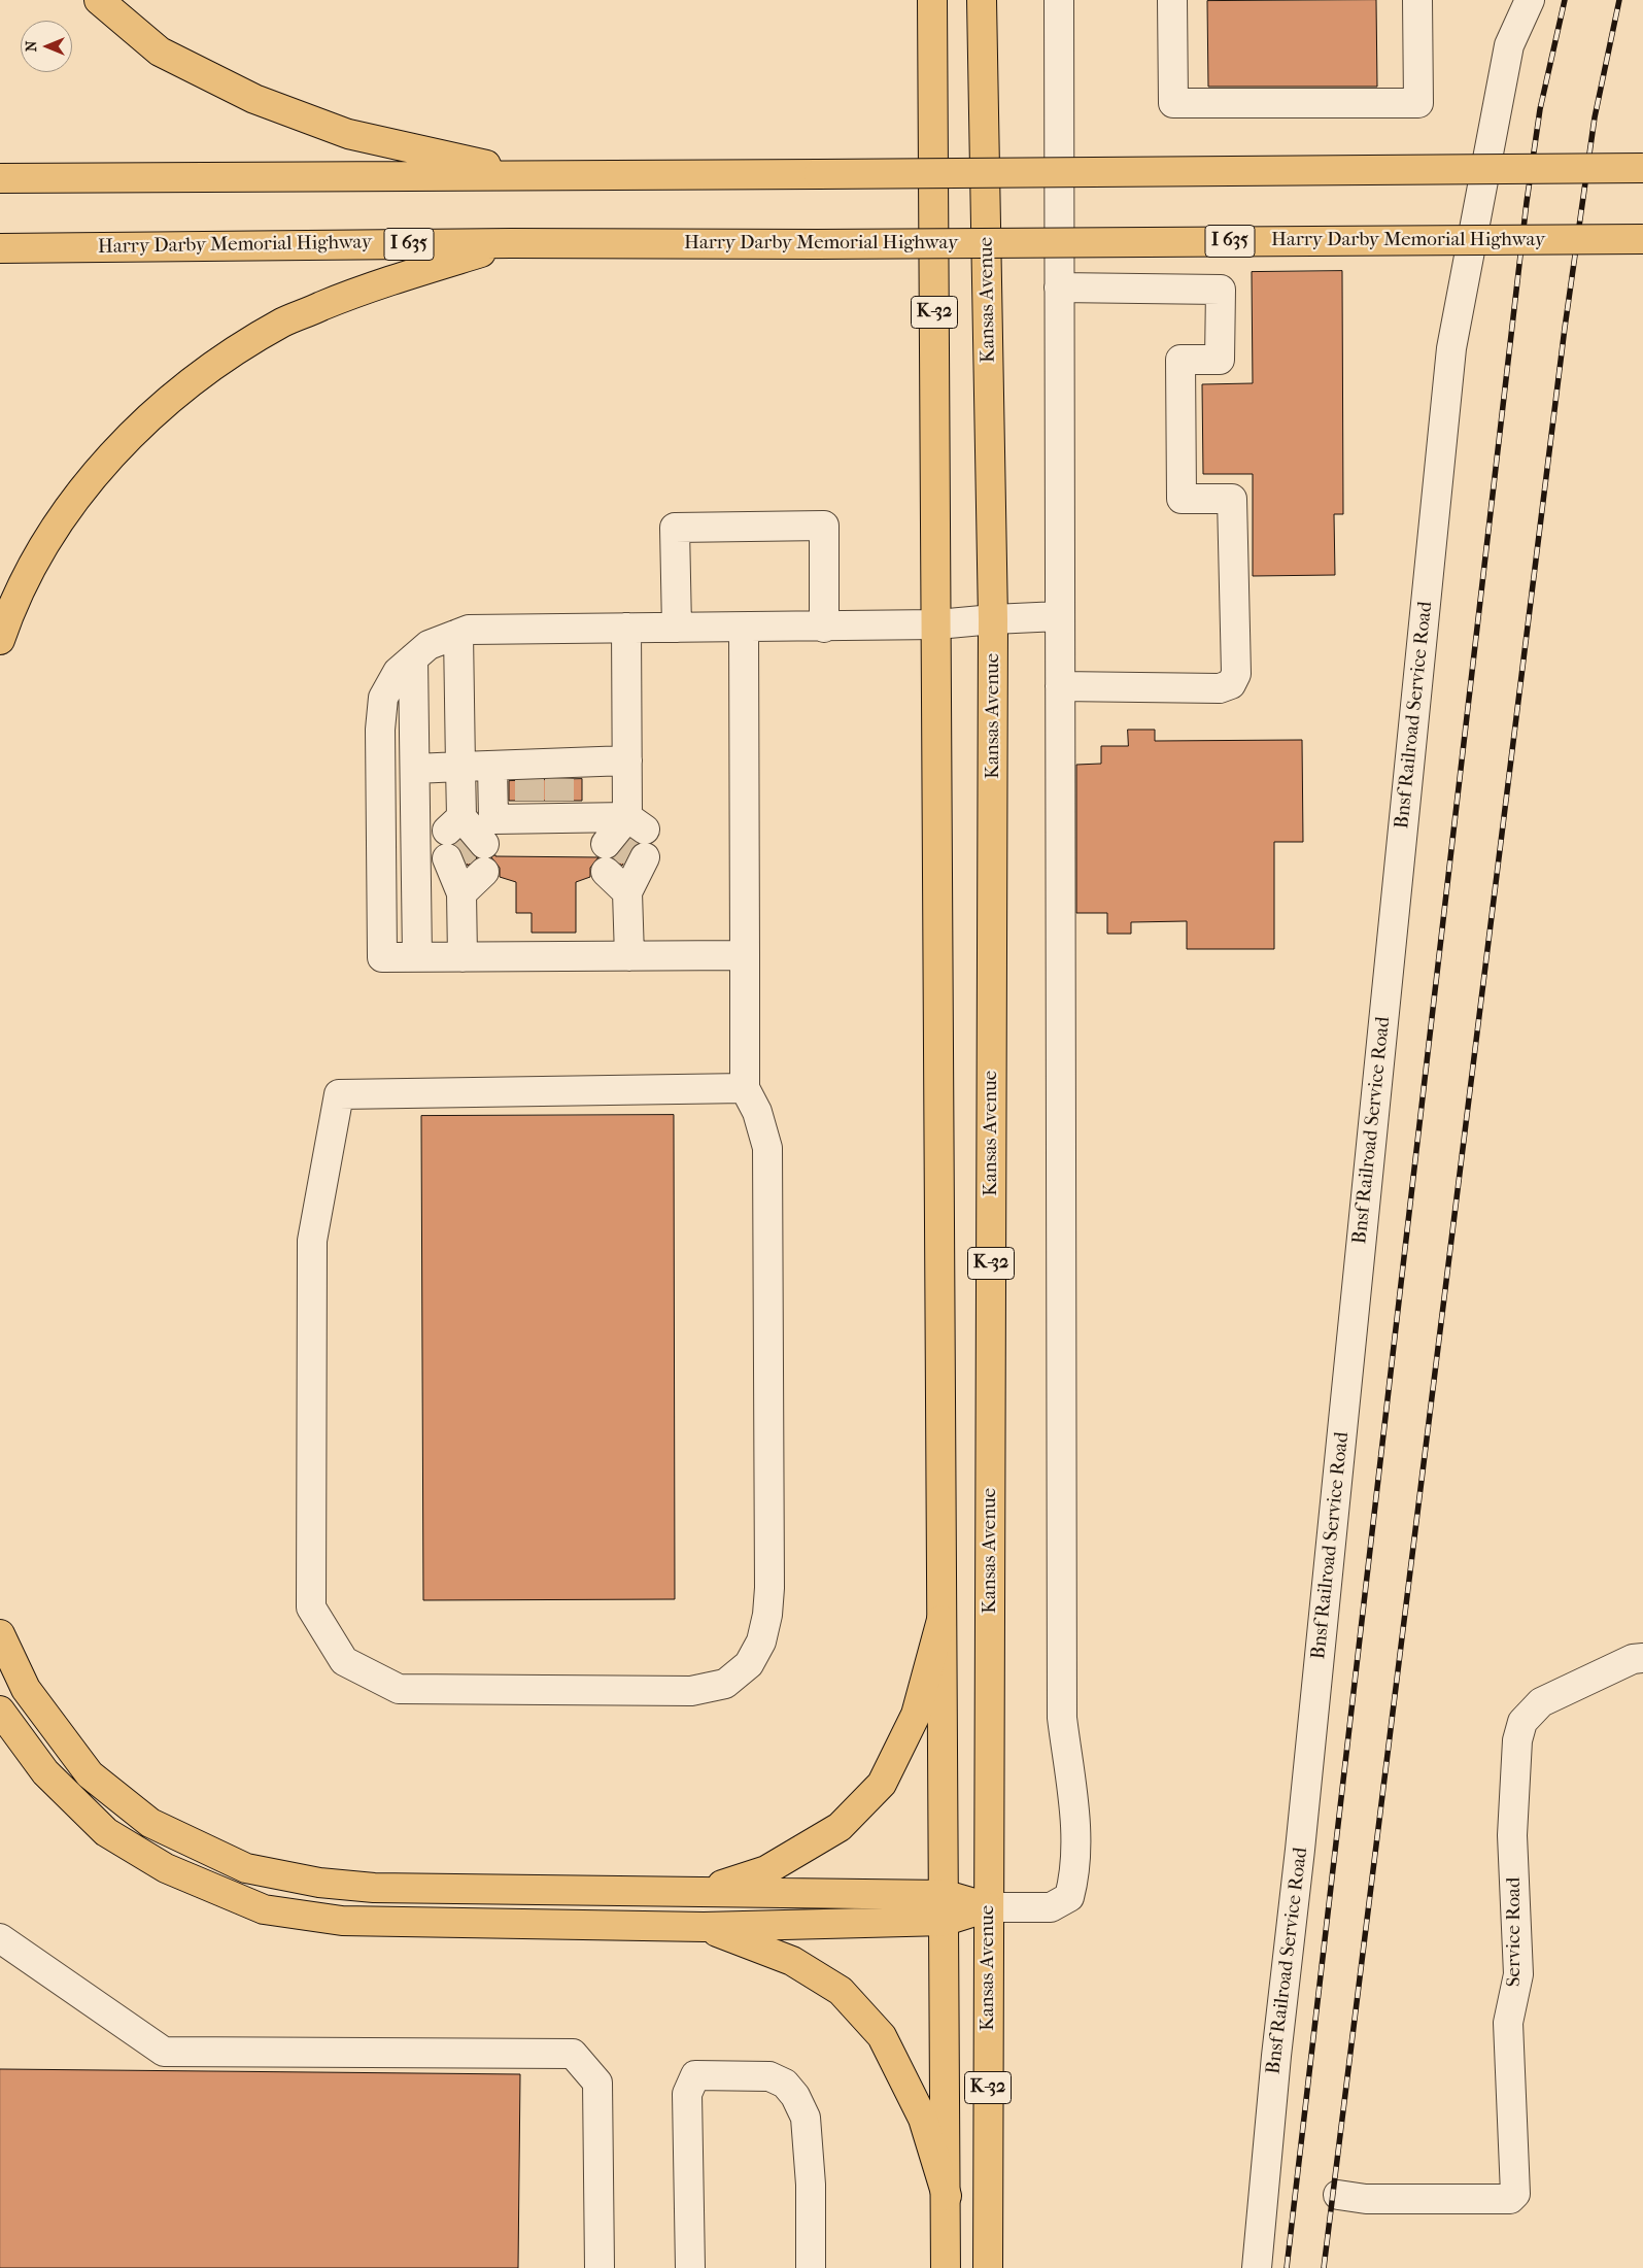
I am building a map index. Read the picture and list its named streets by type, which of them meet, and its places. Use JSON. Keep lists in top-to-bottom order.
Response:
{
  "streets": {
    "main road": [
      "Harry Darby Memorial Highway",
      "I 635",
      "Kansas Avenue",
      "K-32"
    ],
    "street": ["Bnsf Railroad Service Road", "Service Road"]
  },
  "north": "left"
}
